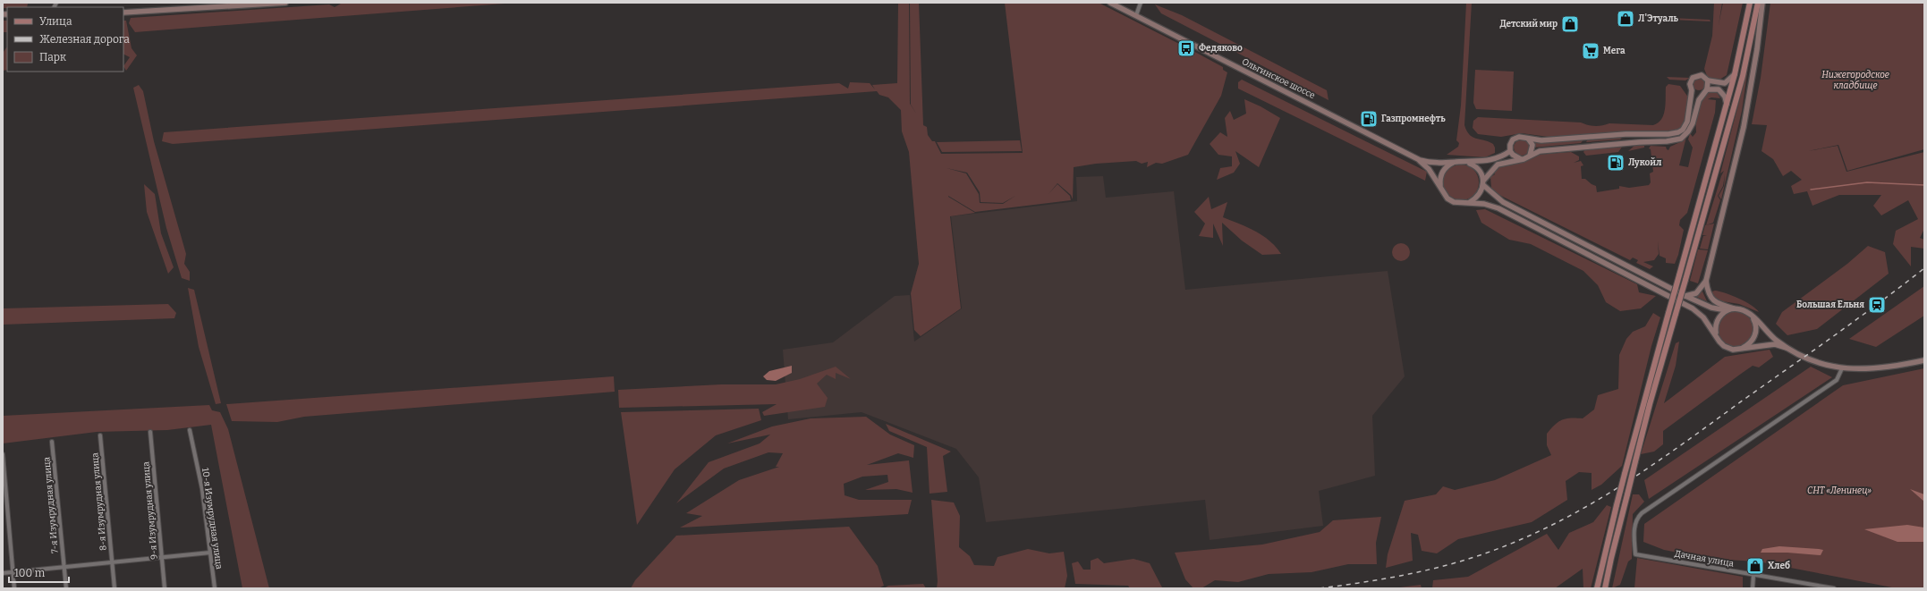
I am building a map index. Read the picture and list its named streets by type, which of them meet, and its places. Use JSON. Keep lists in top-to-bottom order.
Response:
{
  "streets": {
    "main road": ["Ольгинское шоссе"],
    "street": [
      "8-я Изумрудная улица",
      "7-я Изумрудная улица",
      "9-я Изумрудная улица",
      "10-я Изумрудная улица",
      "Дачная улица"
    ]
  },
  "parks": ["Нижегородское кладбище", "СНТ «Ленинец»"],
  "places": {
    "shop": ["Л'Этуаль", "Детский мир", "Хлеб"],
    "bus stop": ["Федяково"],
    "supermarket": ["Мега"],
    "fuel station": ["Газпромнефть", "Лукойл"],
    "station": ["Большая Ельня"]
  },
  "legend": ["Улица", "Железная дорога", "Парк"],
  "scale_bar": "100 m"
}
